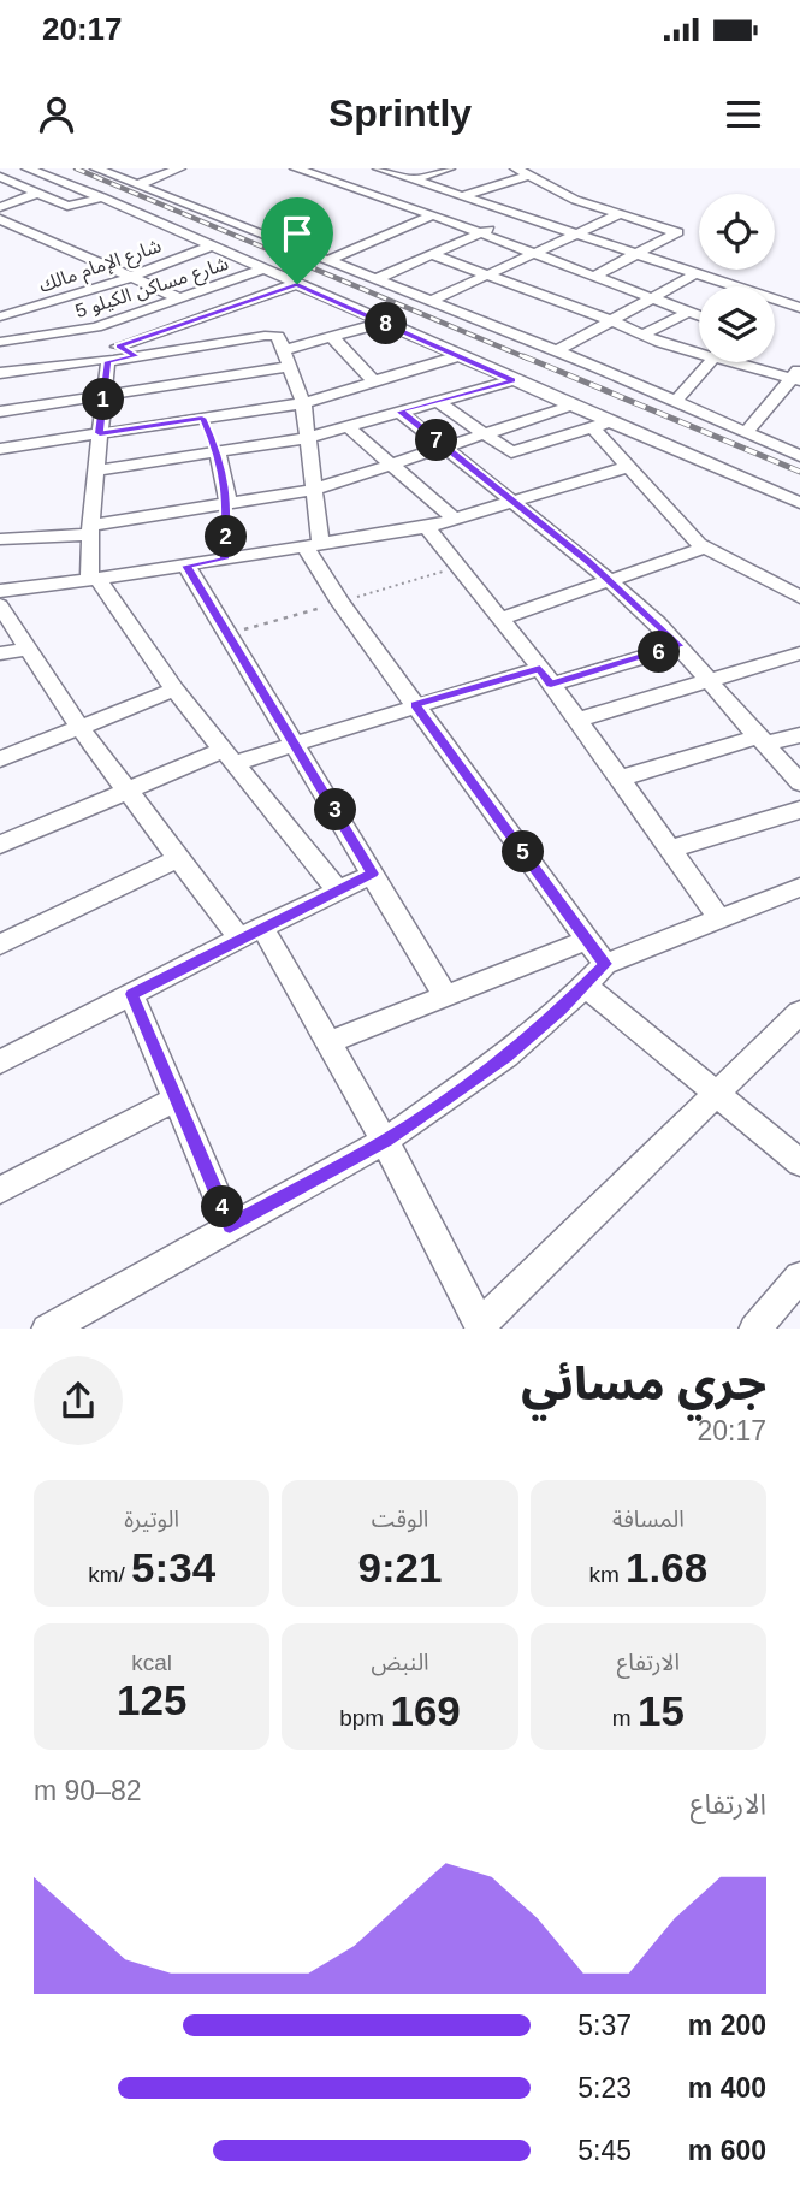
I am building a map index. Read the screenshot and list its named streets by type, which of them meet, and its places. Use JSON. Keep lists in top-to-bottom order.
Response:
{
  "streets": {
    "street": ["شارع الإمام مالك", "شارع مساكن الكيلو 5"]
  },
  "page": {
    "status": "20:17",
    "header": "Sprintly",
    "pins": [
      "8",
      "1",
      "7",
      "2",
      "6",
      "3",
      "5",
      "4"
    ],
    "heading": ["جري مسائي", "20:17"],
    "stats": [
      ["المسافة", "1.68 km"],
      ["الوقت", "9:21"],
      ["الوتيرة", "5:34 /km"],
      ["الارتفاع", "15 m"],
      ["النبض", "169 bpm"],
      ["kcal", "125"]
    ],
    "chart": ["الارتفاع", "82–90 m"],
    "list": [
      {
        "name": "200 m",
        "note": "5:37"
      },
      {
        "name": "400 m",
        "note": "5:23"
      },
      {
        "name": "600 m",
        "note": "5:45"
      }
    ]
  }
}
